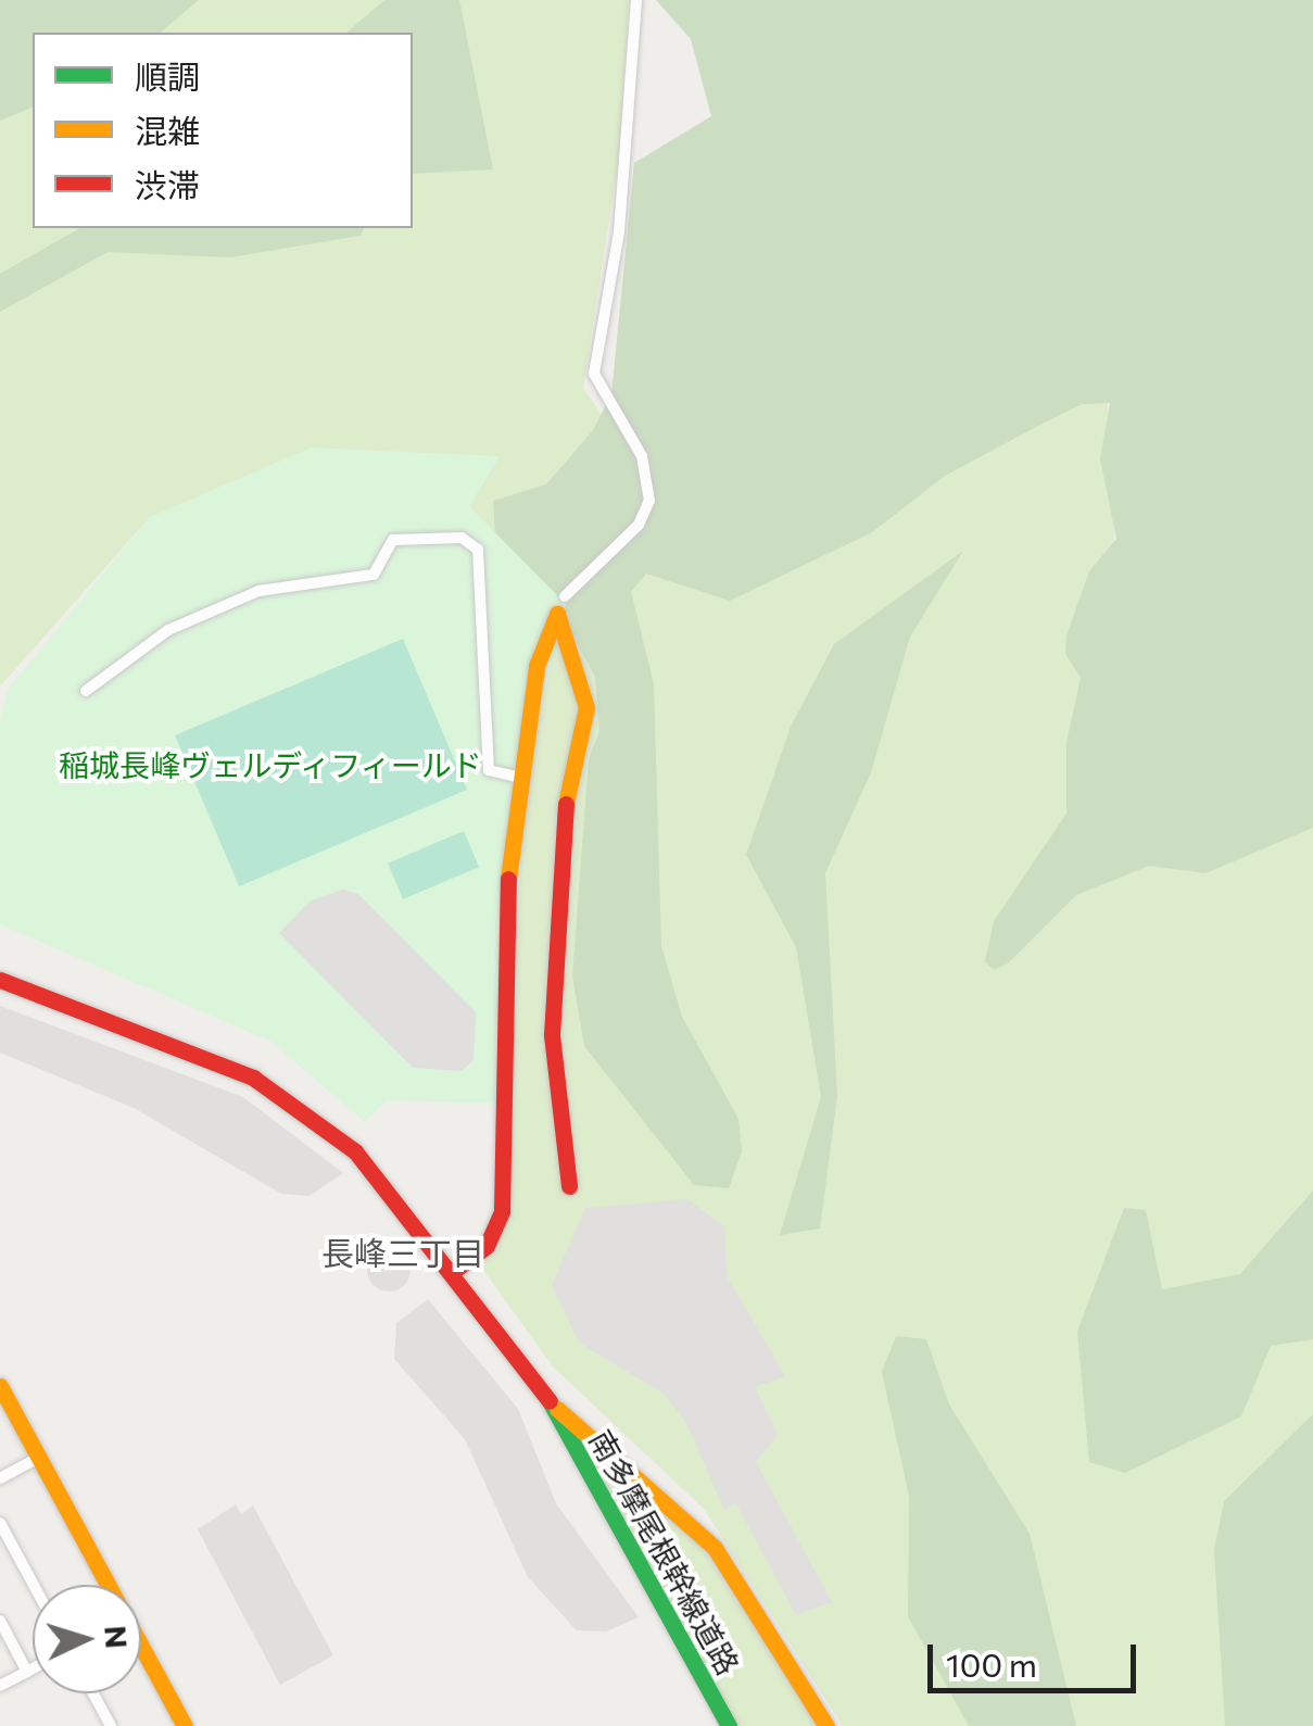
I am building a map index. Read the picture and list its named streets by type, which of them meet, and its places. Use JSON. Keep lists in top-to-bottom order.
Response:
{
  "streets": {
    "street": ["南多摩尾根幹線道路"]
  },
  "districts": ["長峰三丁目"],
  "parks": ["稲城長峰ヴェルディフィールド"],
  "legend": ["順調", "混雑", "渋滞"],
  "scale_bar": "100 m",
  "north": "right"
}
